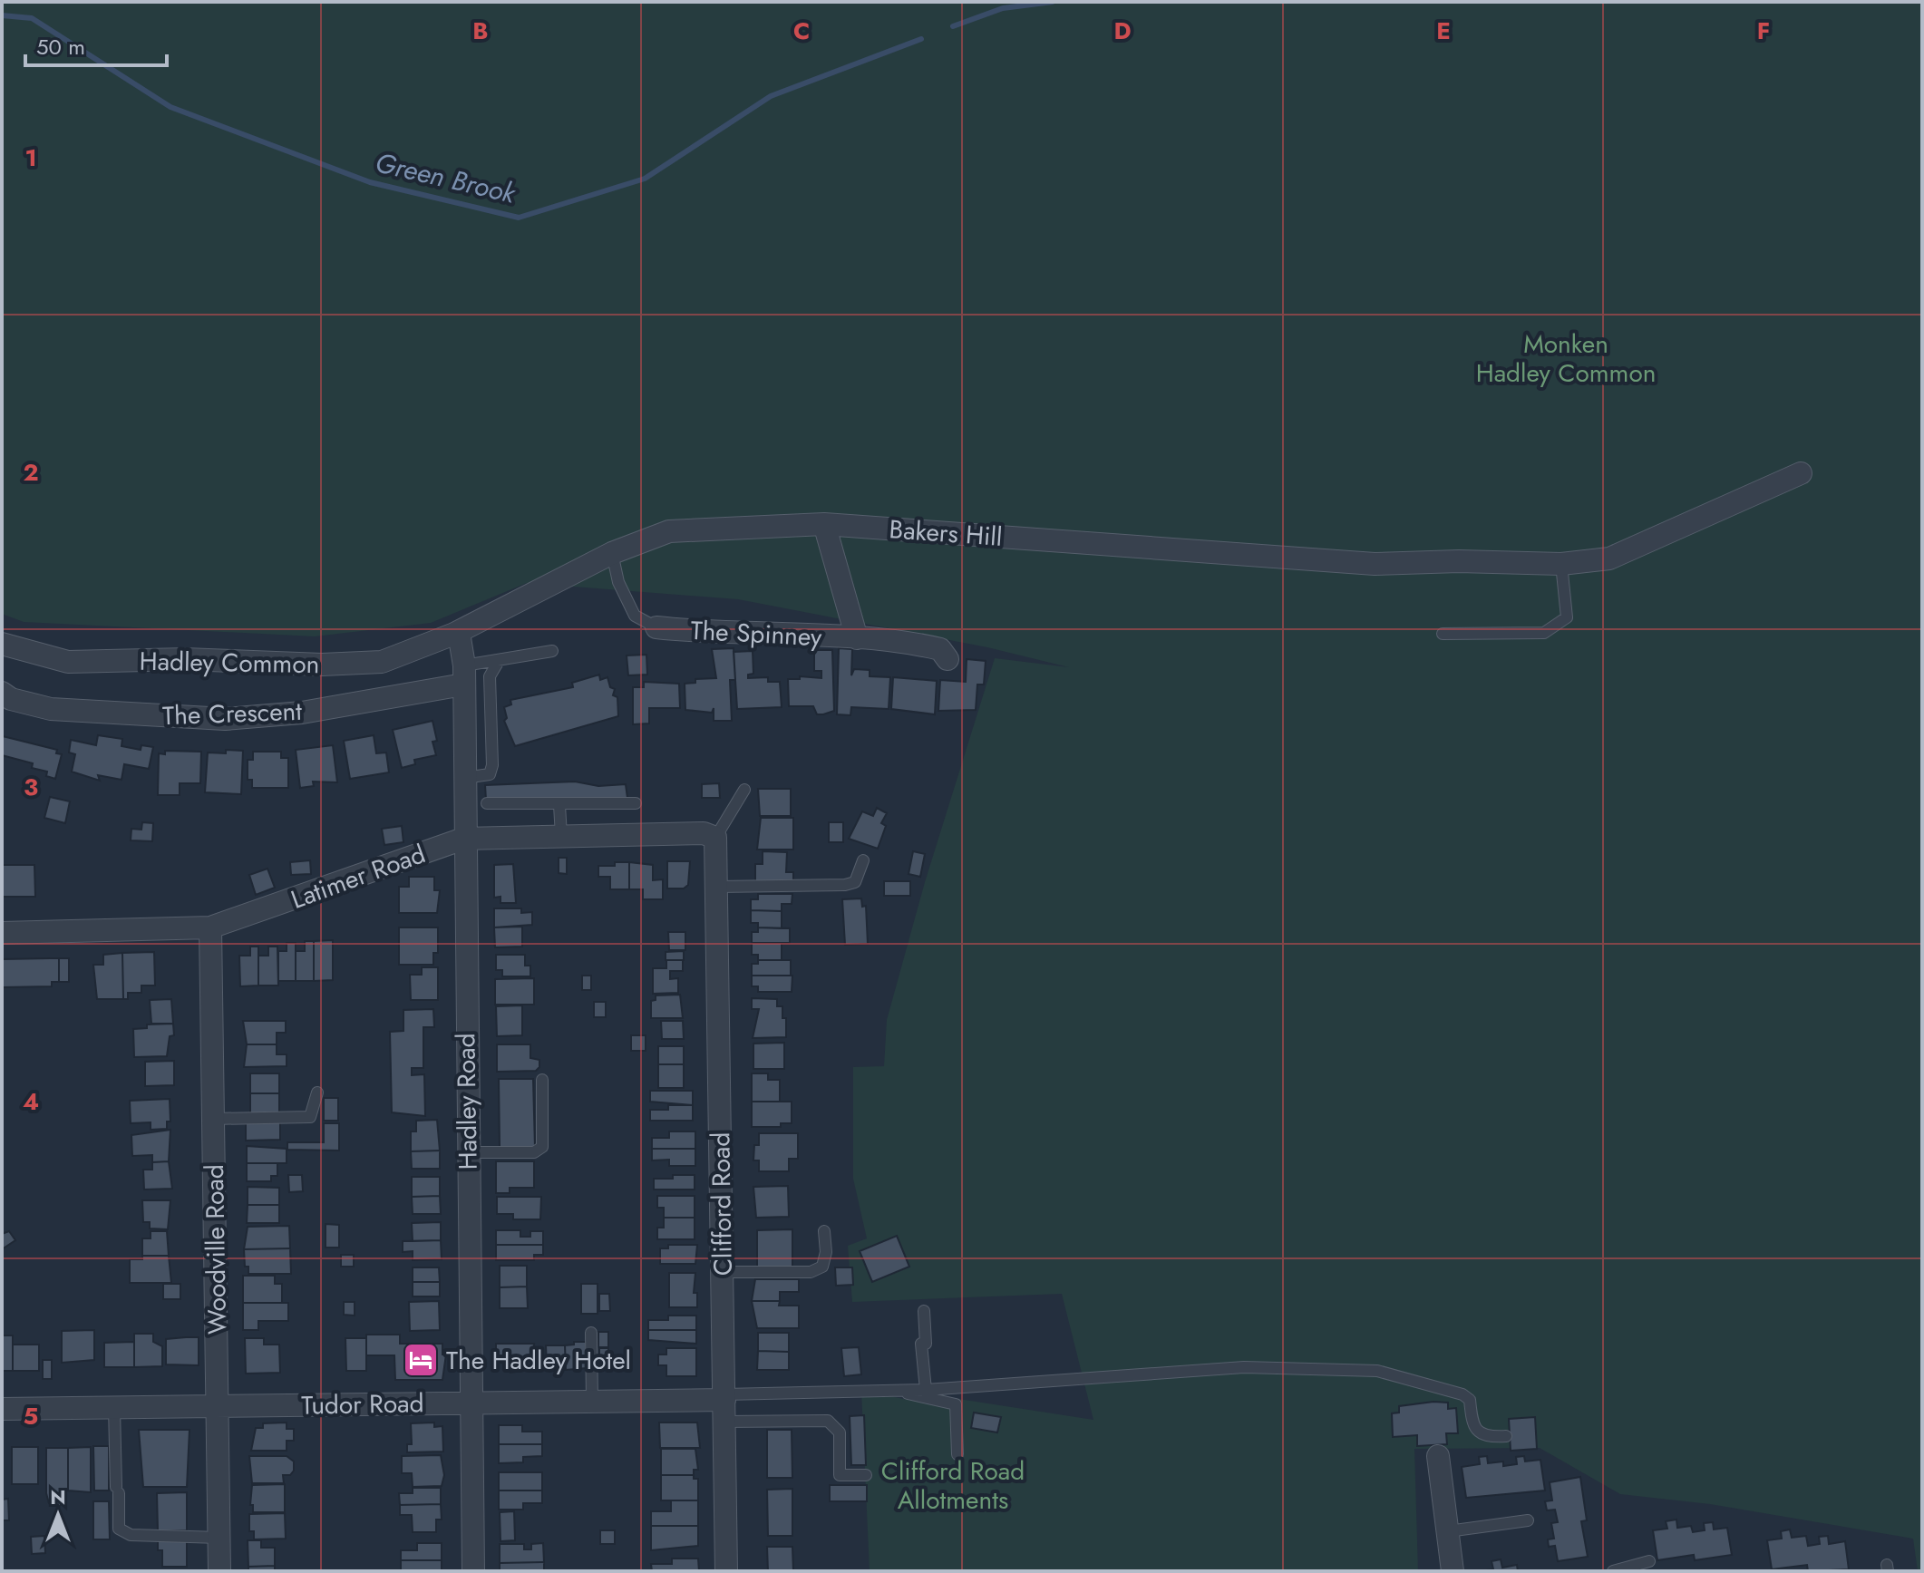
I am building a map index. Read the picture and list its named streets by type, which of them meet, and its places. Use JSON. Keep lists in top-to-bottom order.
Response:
{
  "streets": {
    "street": [
      "Bakers Hill",
      "The Spinney",
      "Hadley Common",
      "The Crescent",
      "Latimer Road",
      "Hadley Road",
      "Clifford Road",
      "Woodville Road",
      "Tudor Road"
    ]
  },
  "crossings": [
    ["Bakers Hill", "The Spinney"],
    ["Bakers Hill", "Hadley Common"],
    ["Bakers Hill", "Hadley Road"],
    ["Hadley Common", "Hadley Road"],
    ["The Crescent", "Hadley Road"],
    ["Latimer Road", "Hadley Road"],
    ["Latimer Road", "Clifford Road"],
    ["Latimer Road", "Woodville Road"],
    ["Hadley Road", "Tudor Road"],
    ["Clifford Road", "Tudor Road"],
    ["Woodville Road", "Tudor Road"]
  ],
  "water": ["Green Brook"],
  "parks": ["Monken Hadley Common", "Clifford Road Allotments"],
  "places": {
    "hotel": ["The Hadley Hotel"]
  },
  "scale_bar": "50 m",
  "north": "top",
  "grid": {
    "columns": [
      "B",
      "C",
      "D",
      "E",
      "F"
    ],
    "rows": [
      "1",
      "2",
      "3",
      "4",
      "5"
    ]
  }
}
